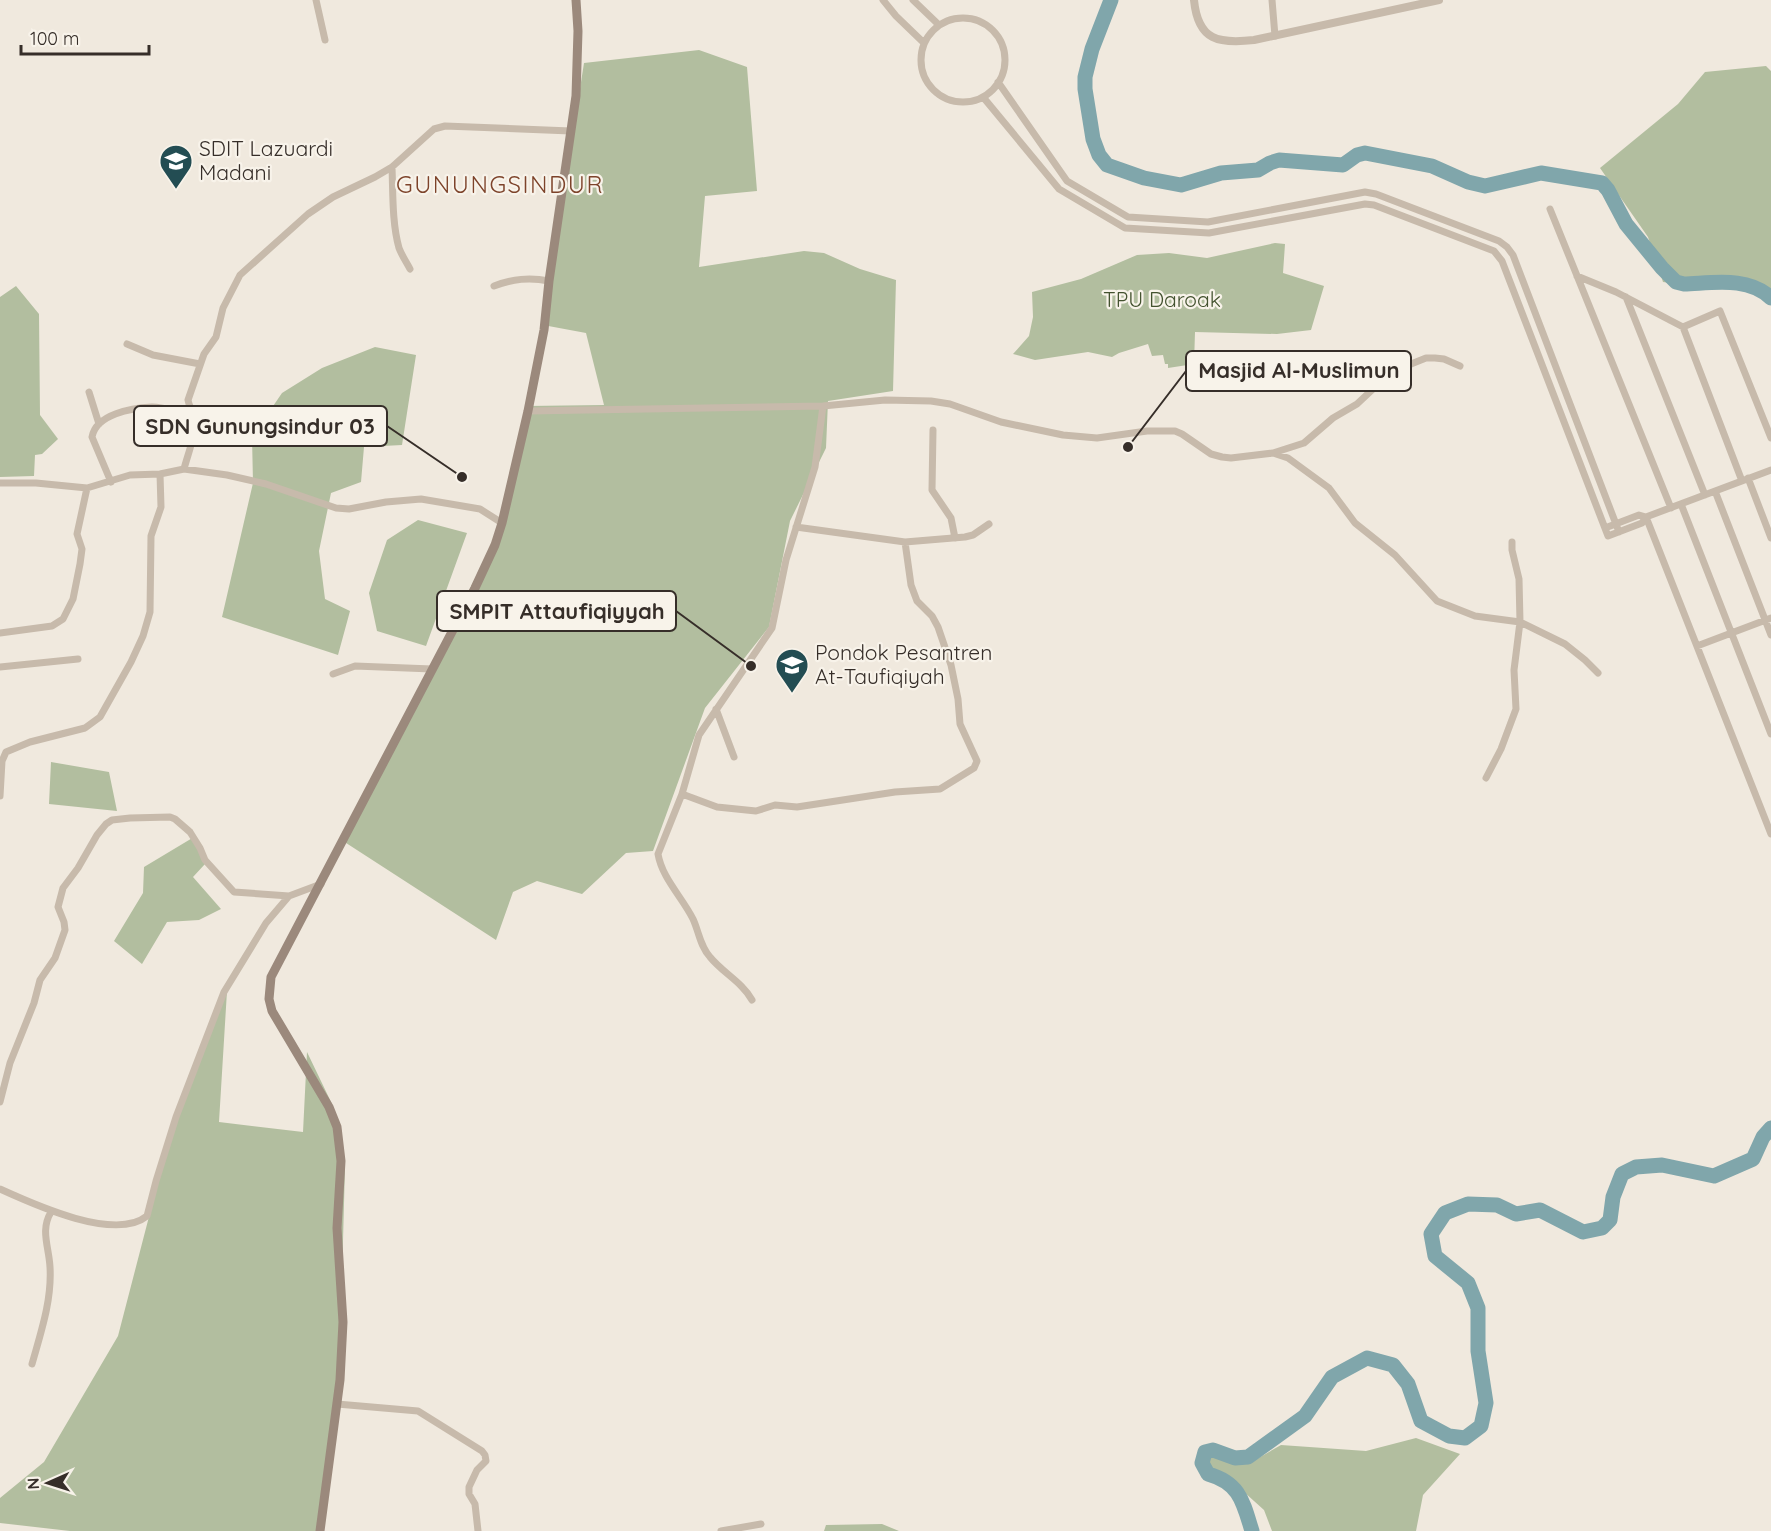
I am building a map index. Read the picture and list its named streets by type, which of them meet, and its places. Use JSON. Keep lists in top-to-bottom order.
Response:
{
  "districts": ["GUNUNGSINDUR"],
  "parks": ["TPU Daroak"],
  "places": {
    "school or university": ["SDIT Lazuardi Madani", "Pondok Pesantren At-Taufiqiyah"],
    "other": ["Masjid Al-Muslimun", "SDN Gunungsindur 03", "SMPIT Attaufiqiyyah"]
  },
  "scale_bar": "100 m",
  "north": "left"
}
